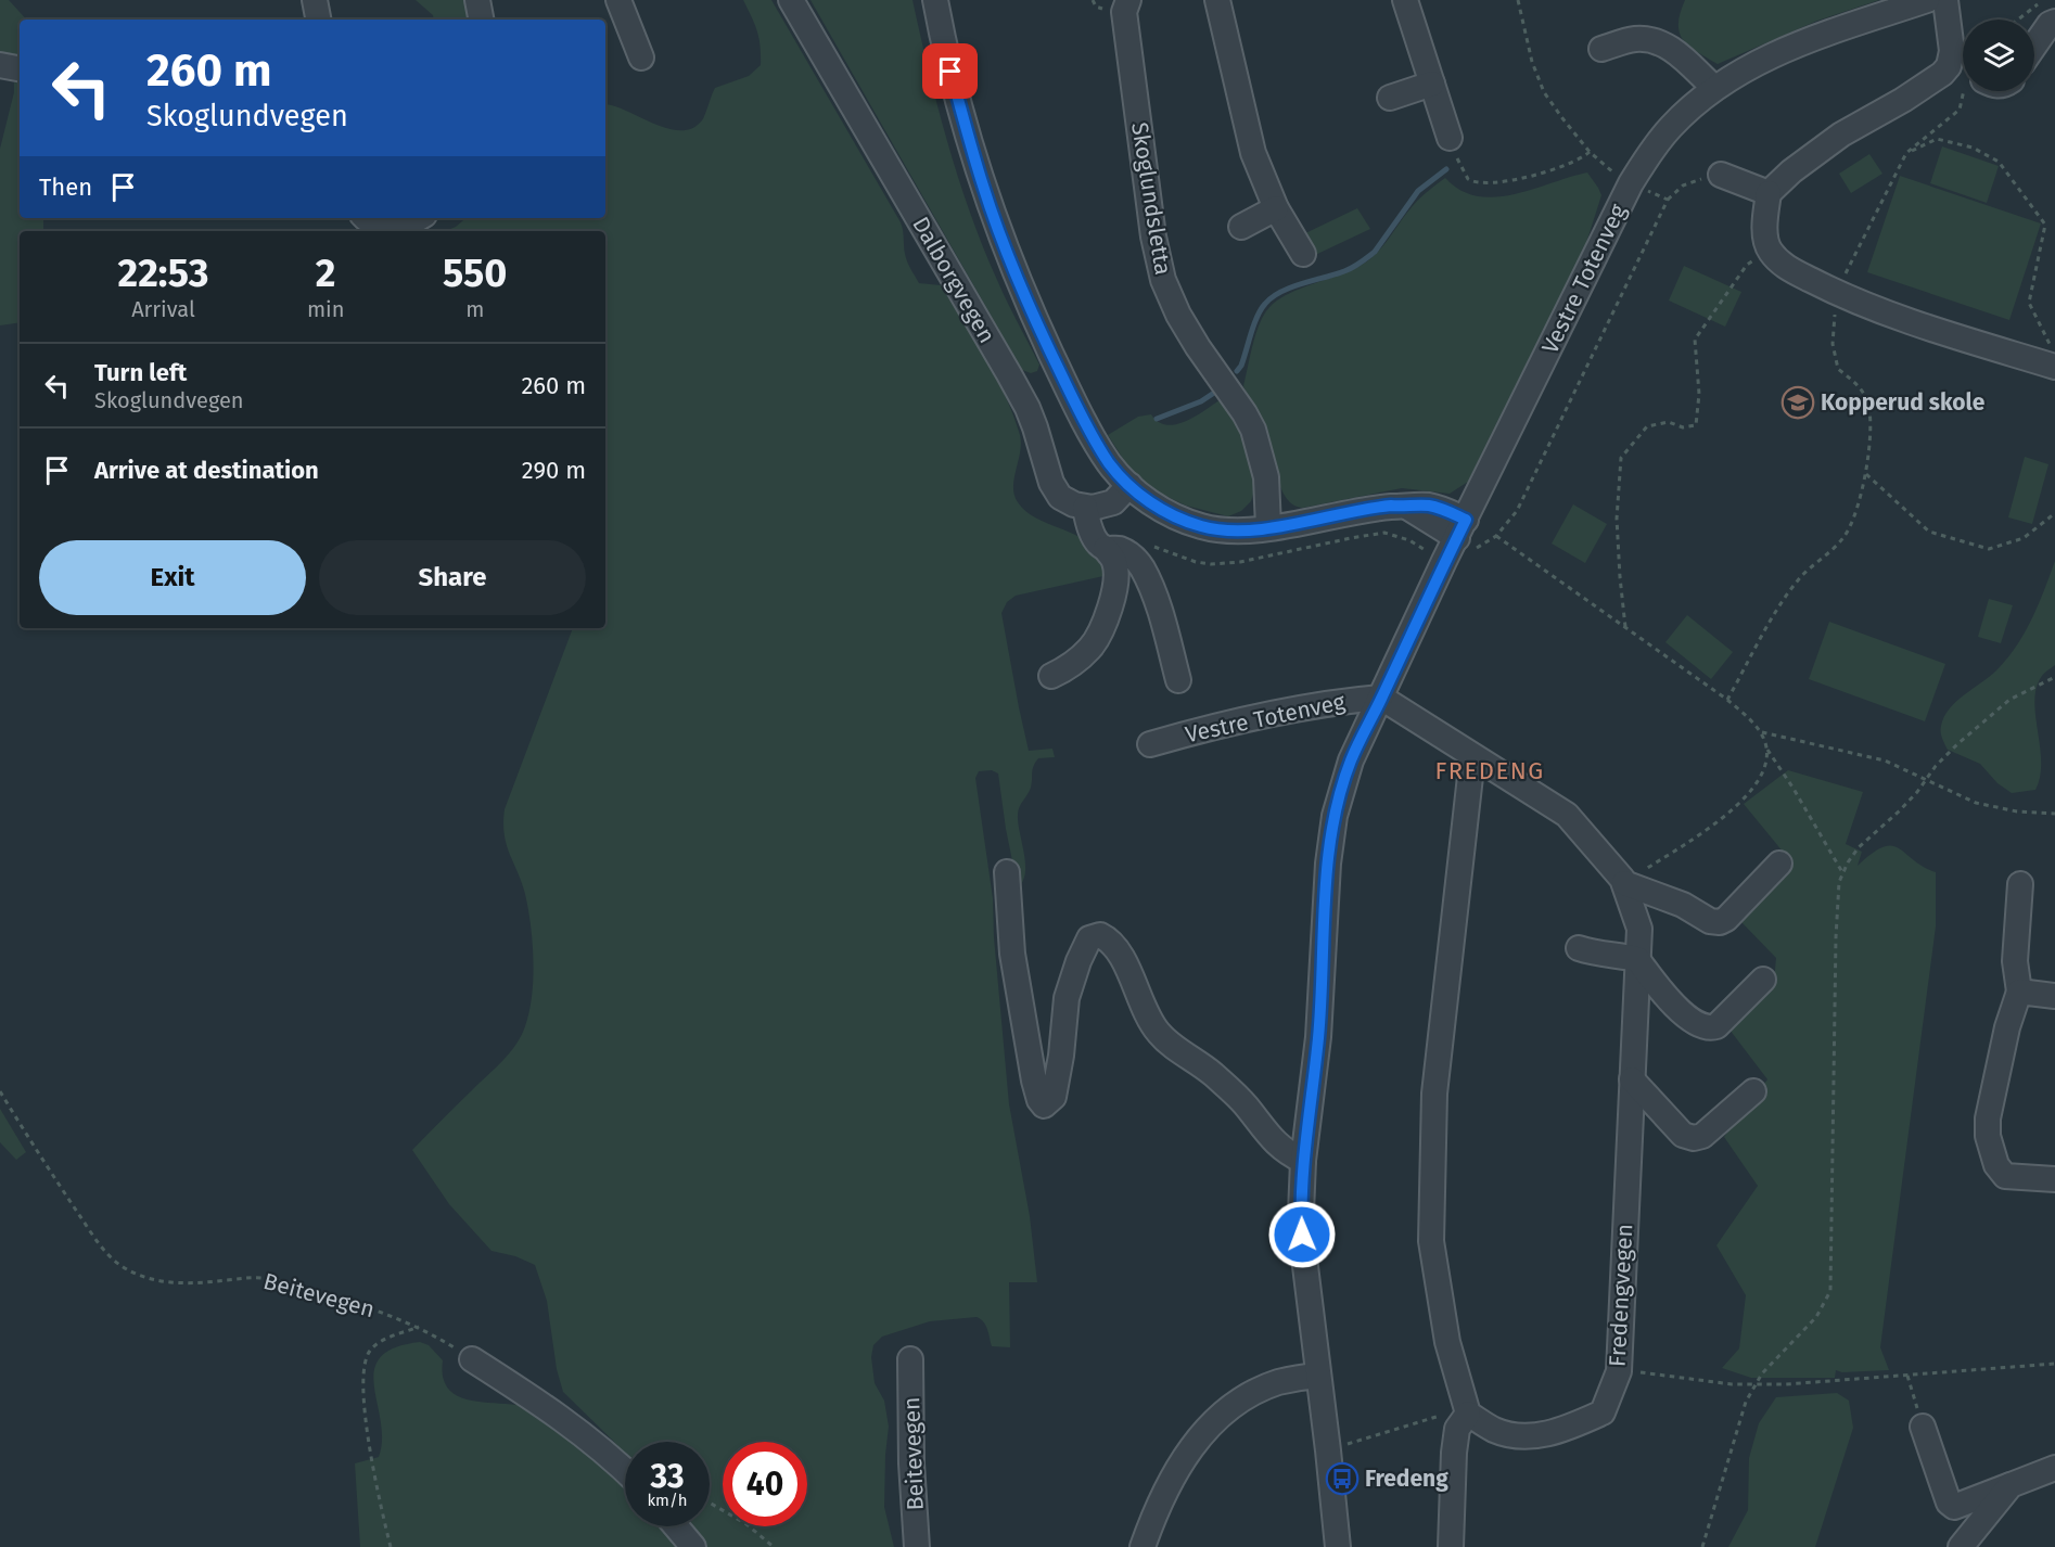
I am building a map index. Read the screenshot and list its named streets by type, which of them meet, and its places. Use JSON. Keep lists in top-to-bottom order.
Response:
{
  "streets": {
    "street": [
      "Skoglundsletta",
      "Vestre Totenveg",
      "Dalborgvegen",
      "Beitevegen",
      "Fredengvegen"
    ]
  },
  "crossings": [
    ["Vestre Totenveg", "Fredengvegen"]
  ],
  "districts": ["FREDENG"],
  "places": {
    "school or university": ["Kopperud skole"],
    "bus stop": ["Fredeng"]
  },
  "page": {
    "turn": ["260 m", "Skoglundvegen"],
    "then": "Then",
    "eta": [
      "22:53",
      "Arrival",
      "2",
      "min",
      "550",
      "m"
    ],
    "list": [
      {
        "name": "Turn left",
        "note": "Skoglundvegen",
        "value": "260 m"
      },
      {
        "name": "Arrive at destination",
        "value": "290 m"
      }
    ],
    "buttons": ["Exit", "Share"],
    "speed": "33 km/h",
    "limit": "40"
  }
}
